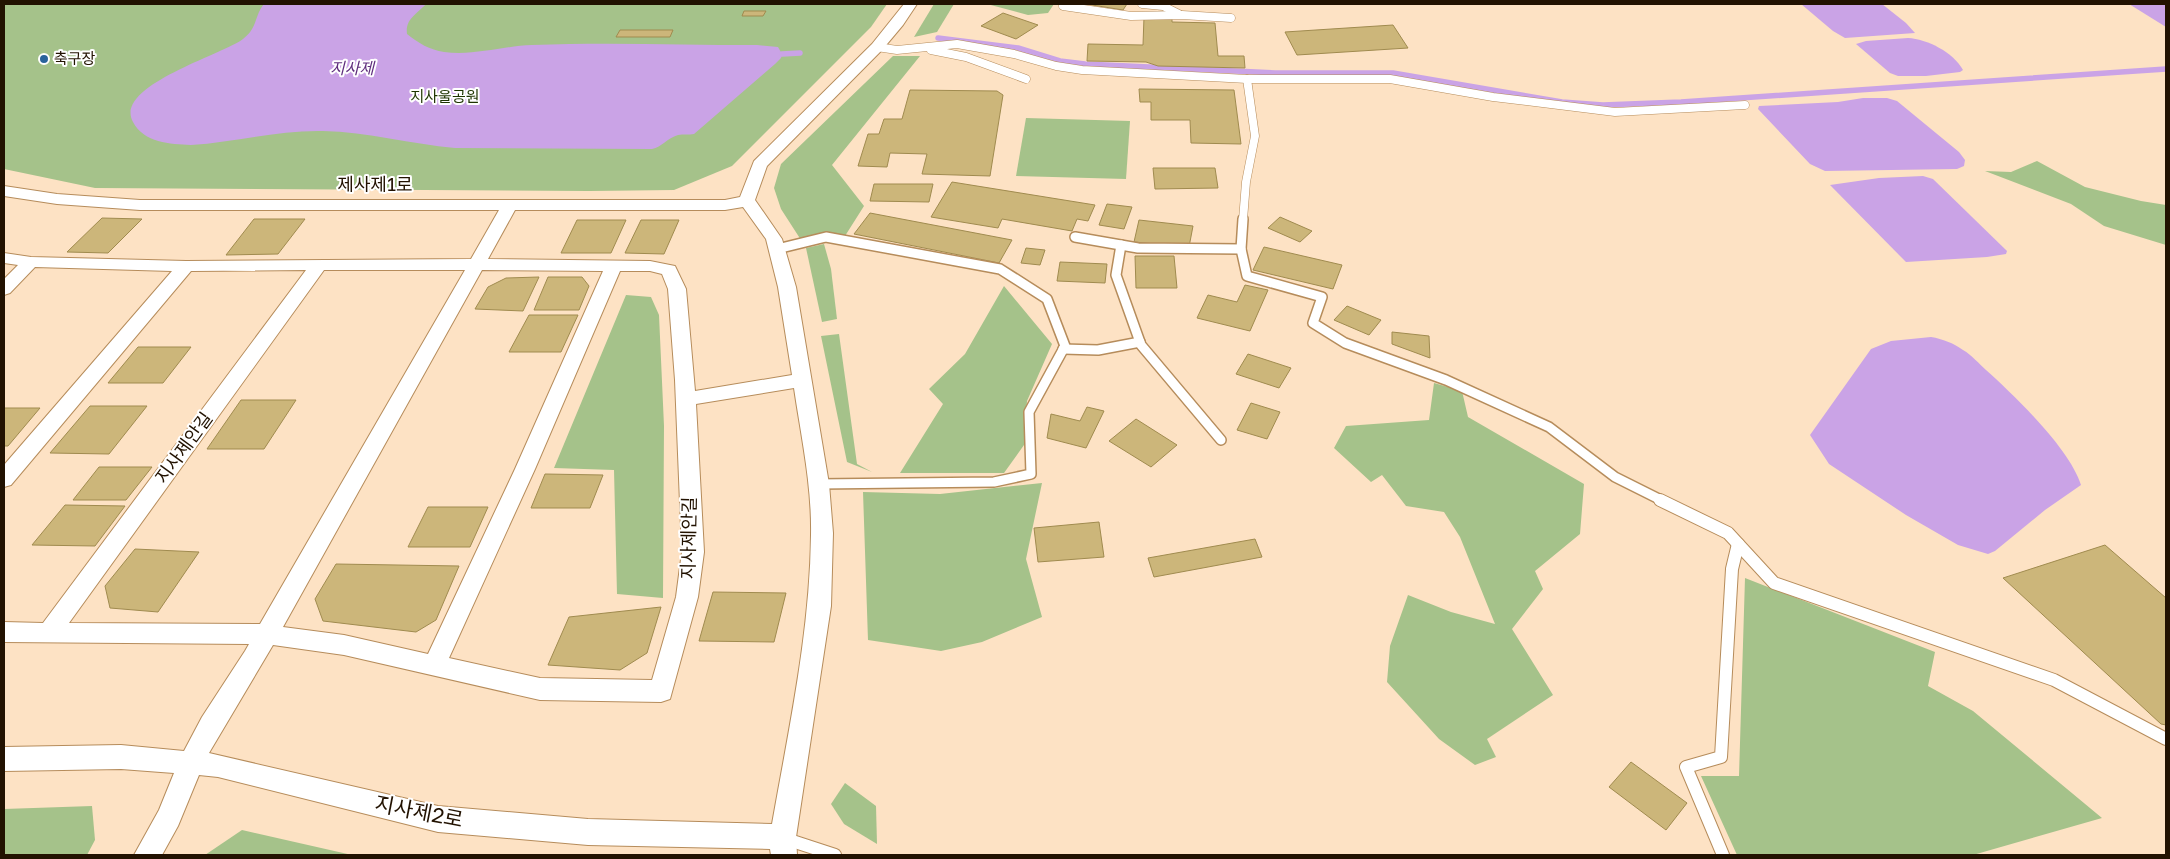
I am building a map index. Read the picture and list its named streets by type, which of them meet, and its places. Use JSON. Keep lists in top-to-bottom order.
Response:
{
  "streets": {
    "street": ["제사제1로", "지사제안길", "지사제2로"]
  },
  "water": ["지사제"],
  "parks": ["지사울공원"],
  "places": ["축구장"]
}
